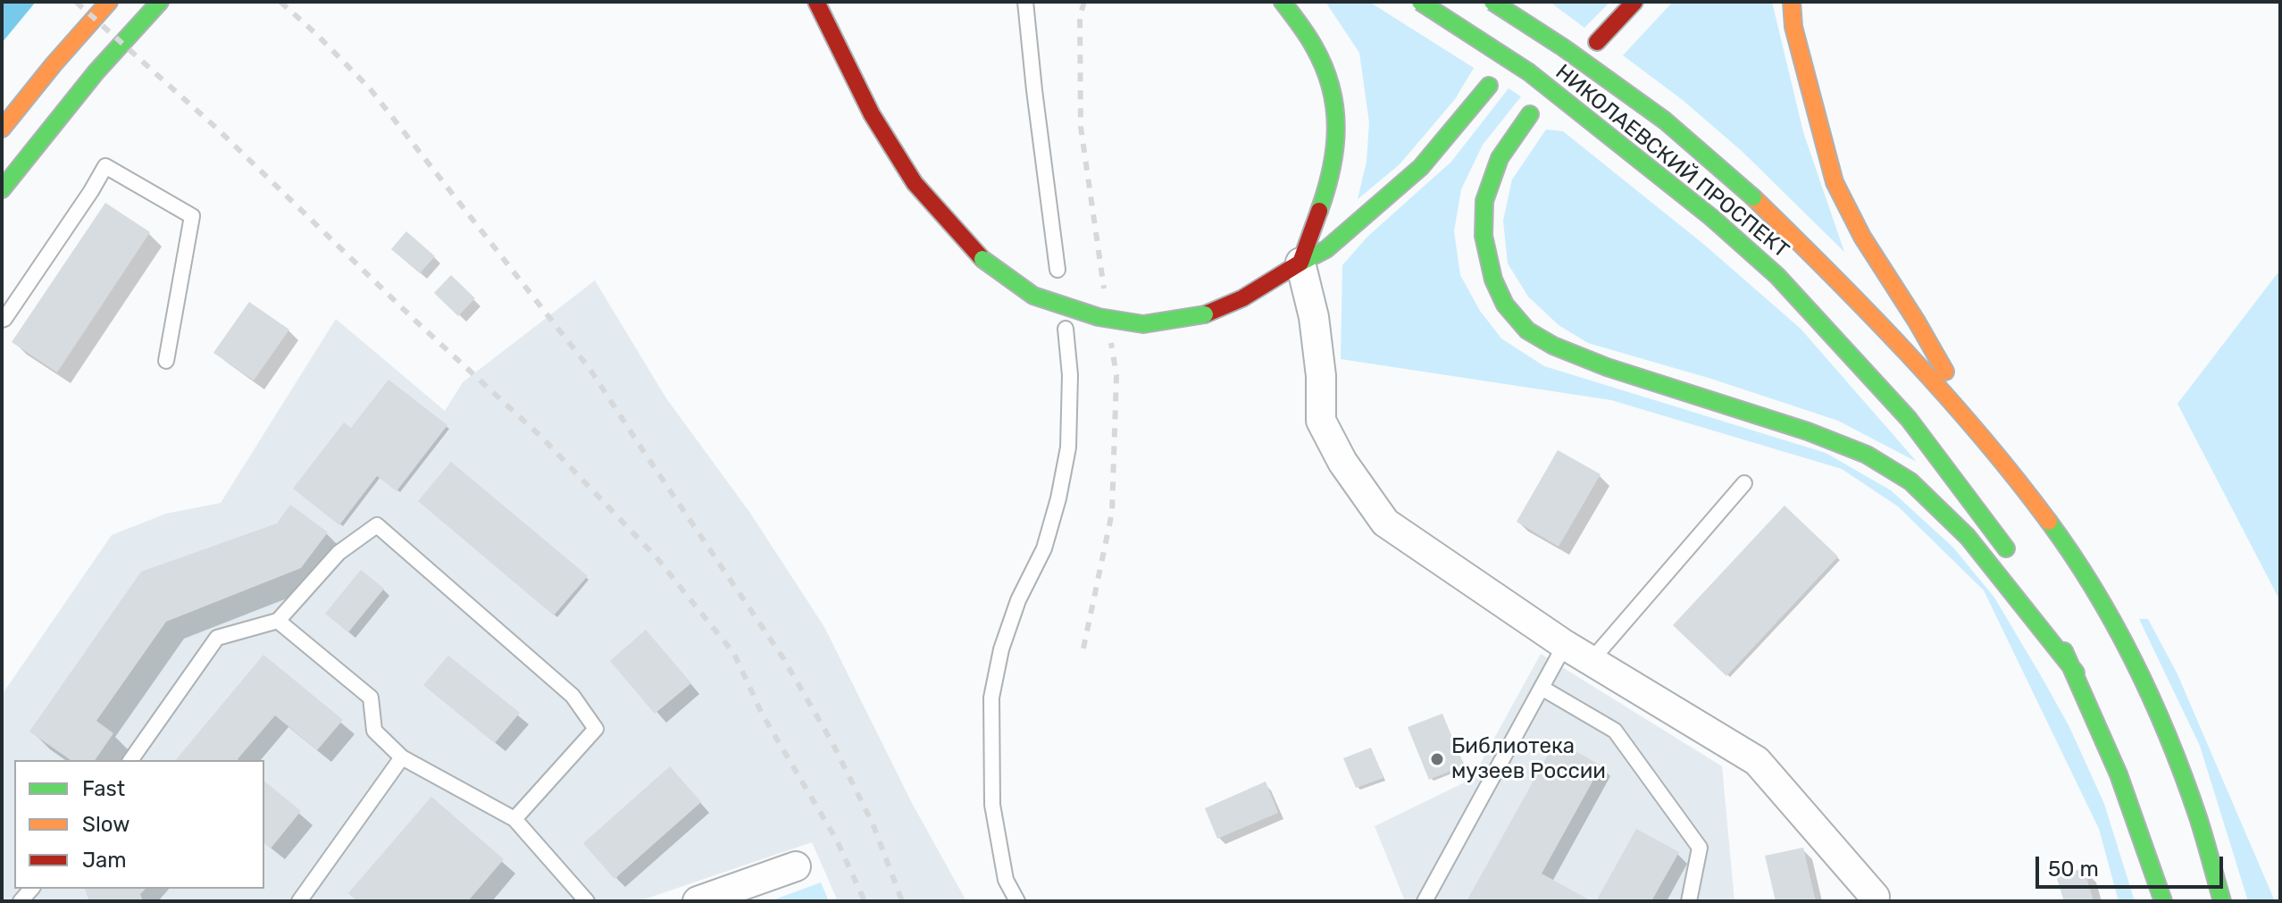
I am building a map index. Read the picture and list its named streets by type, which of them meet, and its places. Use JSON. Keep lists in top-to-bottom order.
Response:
{
  "streets": {
    "main road": ["НИКОЛАЕВСКИЙ ПРОСПЕКТ"]
  },
  "places": ["Библиотека музеев России"],
  "legend": ["Fast", "Slow", "Jam"],
  "scale_bar": "50 m"
}
